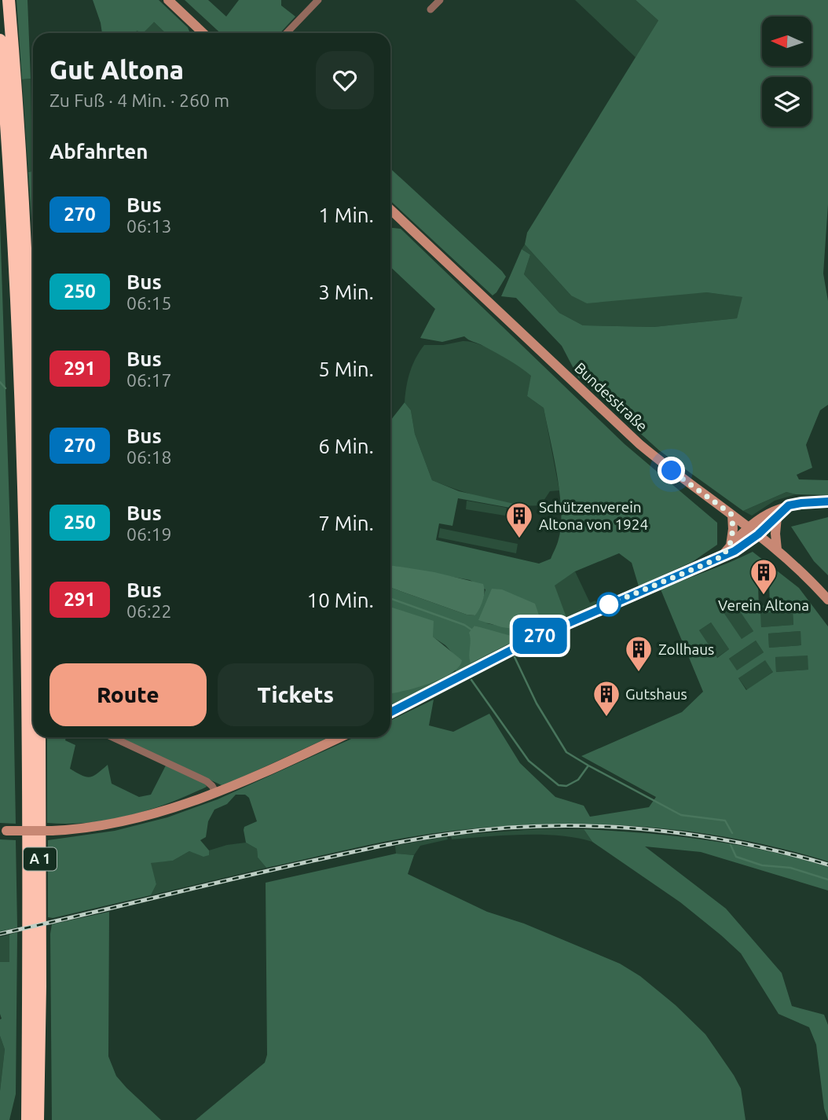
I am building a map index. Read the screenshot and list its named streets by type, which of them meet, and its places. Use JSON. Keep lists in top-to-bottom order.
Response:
{
  "streets": {
    "highway": ["A 1"],
    "main road": ["Bundesstraße"]
  },
  "places": {
    "building": [
      "Schützenverein Altona von 1924",
      "Verein Altona",
      "Zollhaus",
      "Gutshaus"
    ]
  },
  "lines": ["bus line 270"],
  "north": "left",
  "page": {
    "on_map": "270",
    "heading": [
      ["Gut Altona", "Zu Fuß · 4 Min. · 260 m"],
      "Abfahrten"
    ],
    "list": [
      {
        "mark": "270",
        "name": "Bus",
        "note": "06:13",
        "value": "1 Min."
      },
      {
        "mark": "250",
        "name": "Bus",
        "note": "06:15",
        "value": "3 Min."
      },
      {
        "mark": "291",
        "name": "Bus",
        "note": "06:17",
        "value": "5 Min."
      },
      {
        "mark": "270",
        "name": "Bus",
        "note": "06:18",
        "value": "6 Min."
      },
      {
        "mark": "250",
        "name": "Bus",
        "note": "06:19",
        "value": "7 Min."
      },
      {
        "mark": "291",
        "name": "Bus",
        "note": "06:22",
        "value": "10 Min."
      }
    ],
    "buttons": ["Route", "Tickets"]
  }
}
